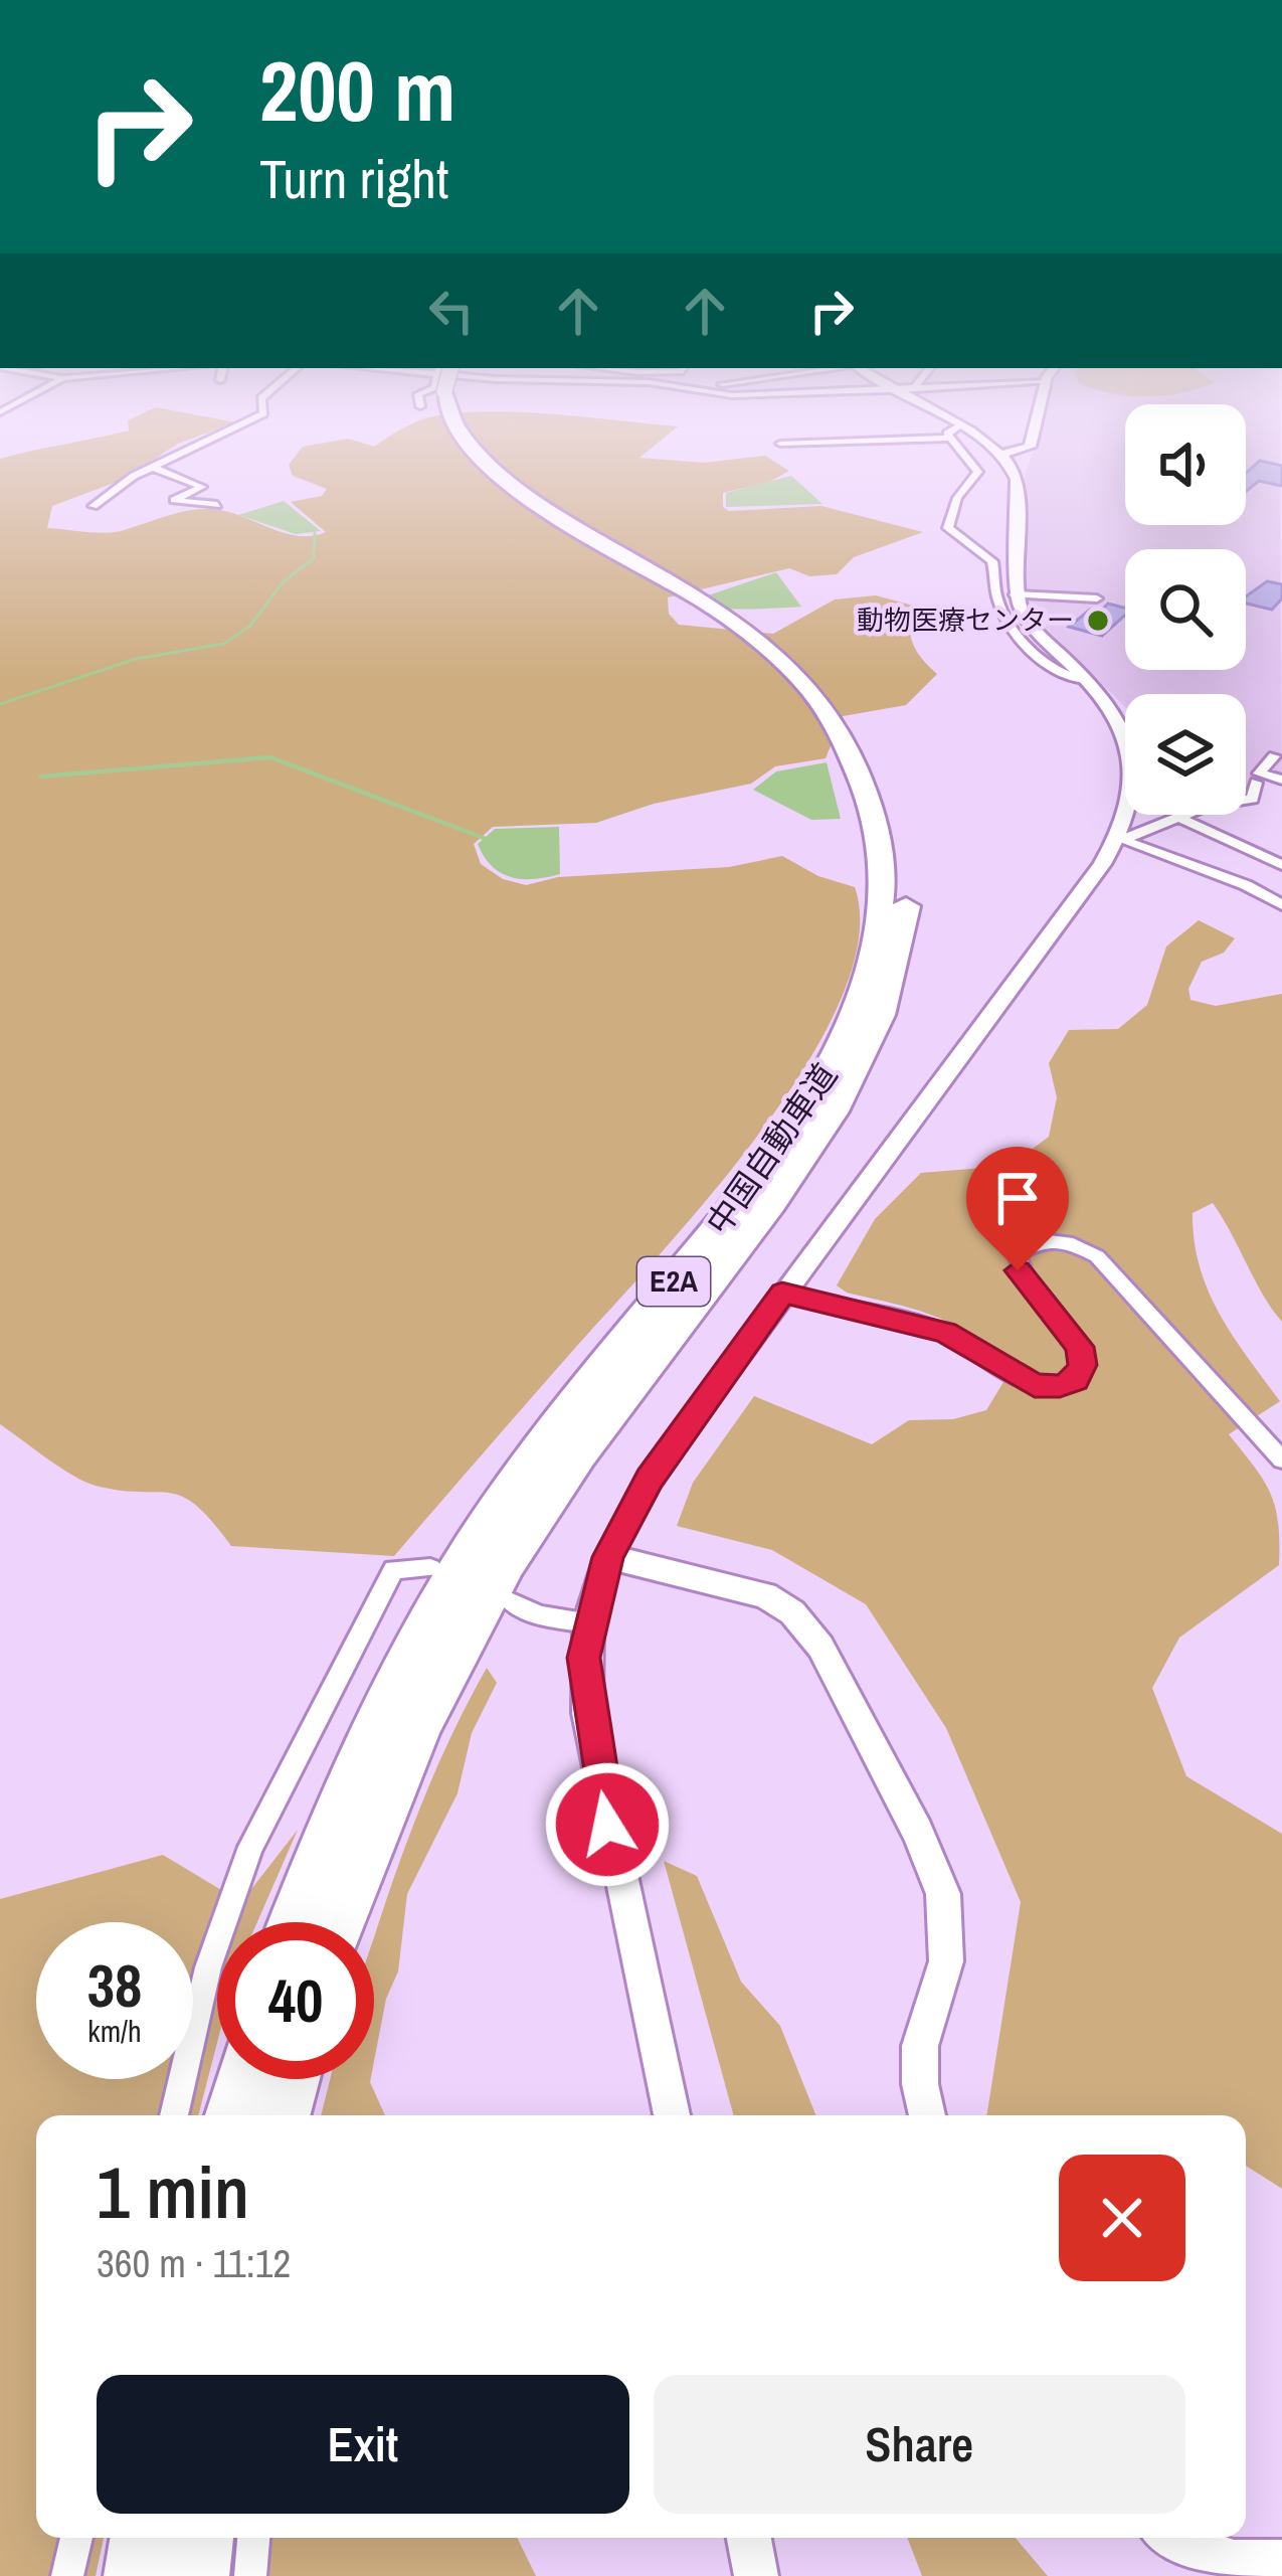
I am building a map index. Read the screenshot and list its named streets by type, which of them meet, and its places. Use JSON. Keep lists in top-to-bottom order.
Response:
{
  "streets": {
    "highway": ["中国自動車道", "E2A"]
  },
  "places": ["動物医療センター"],
  "page": {
    "turn": ["200 m", "Turn right"],
    "speed": "38 km/h",
    "limit": "40",
    "heading": ["1 min", "360 m · 11:12"],
    "buttons": ["Exit", "Share"]
  }
}
